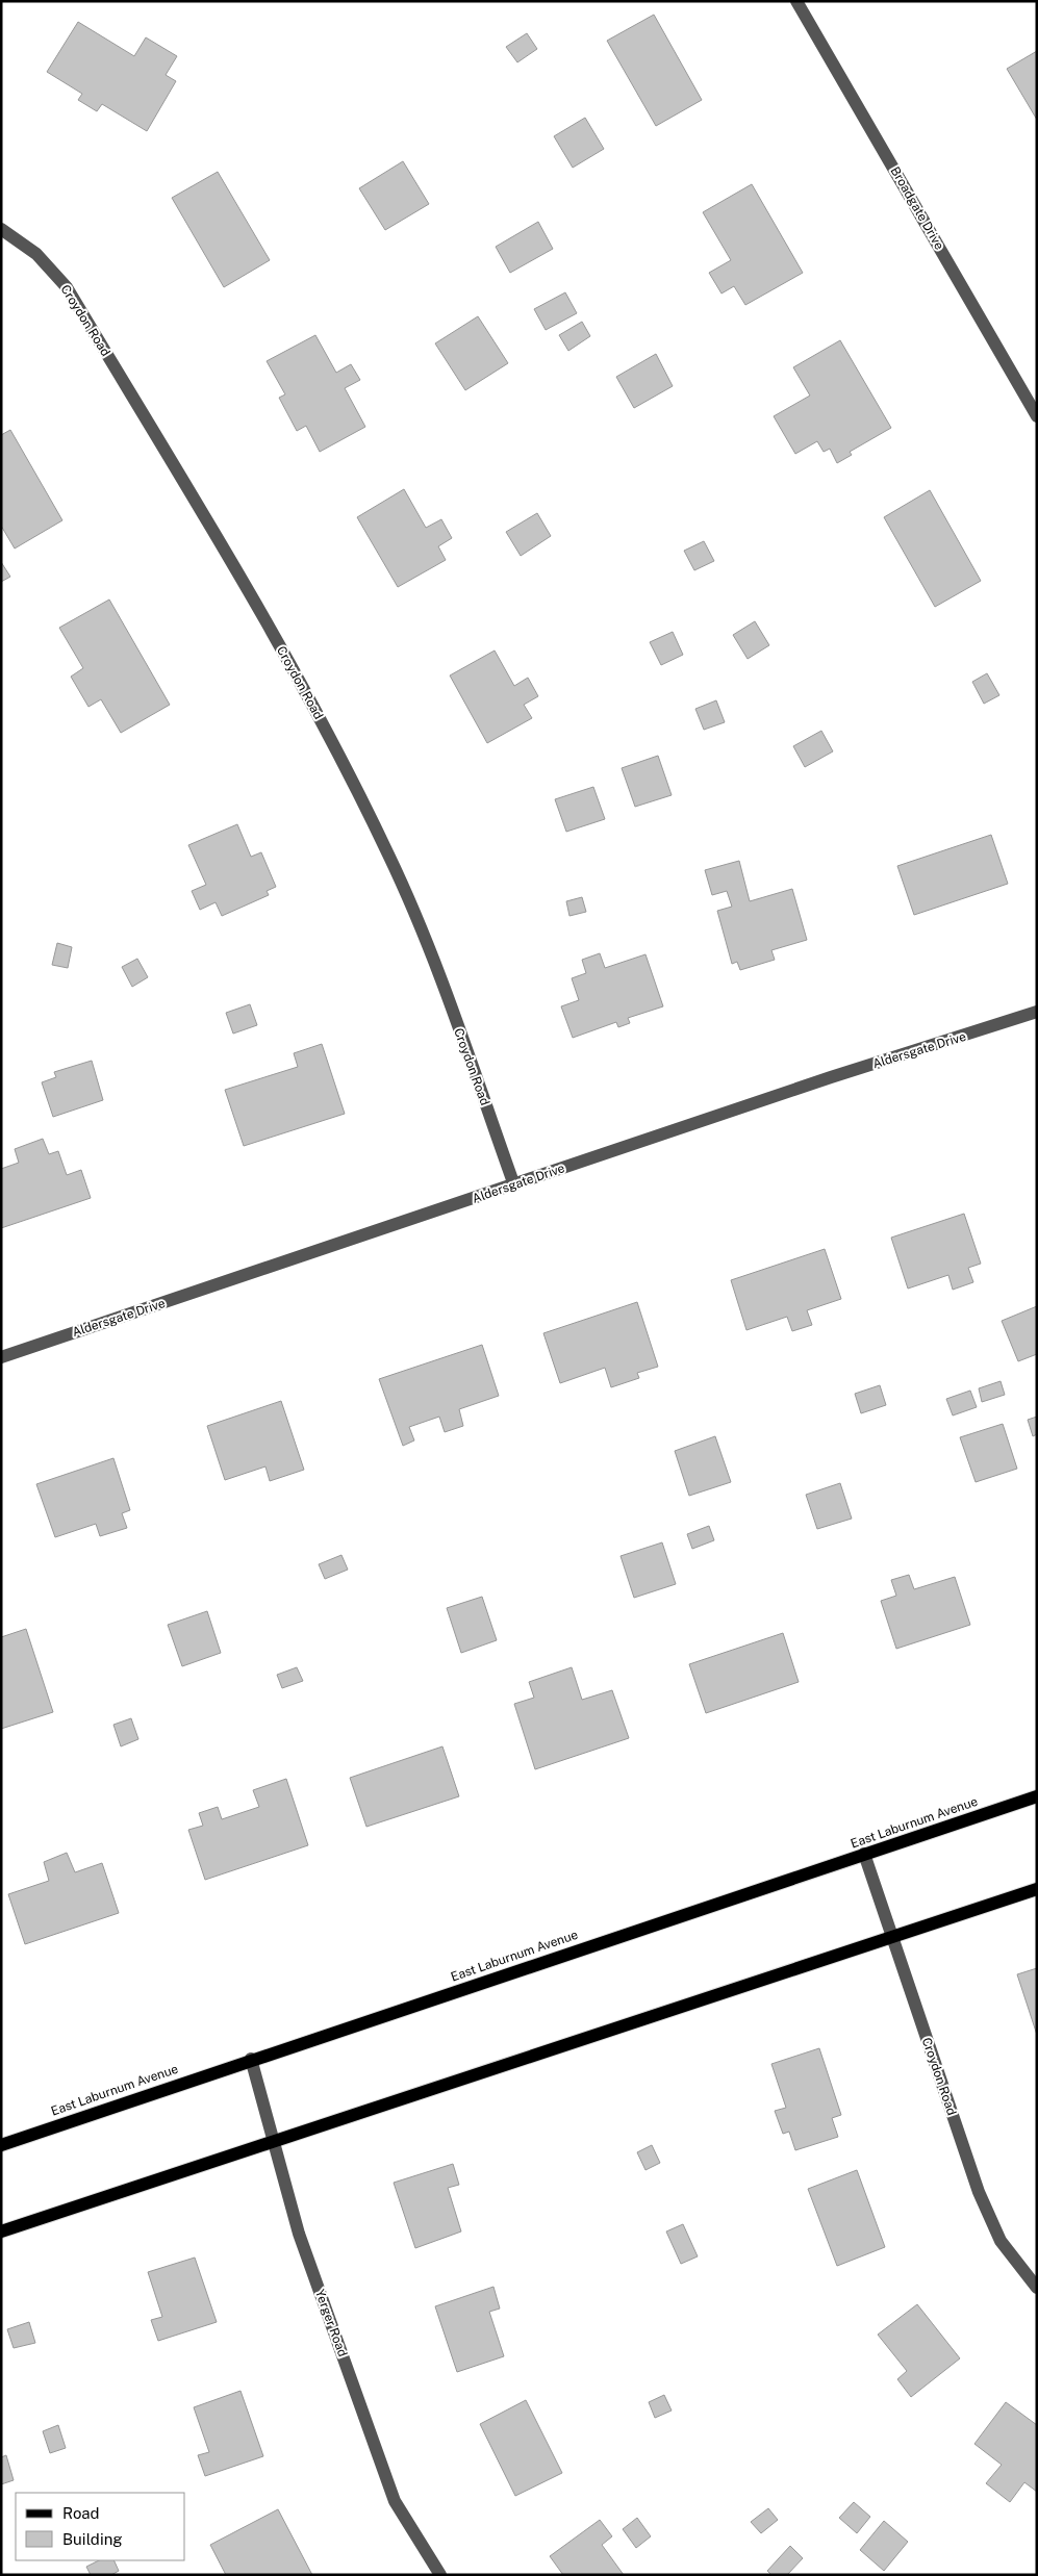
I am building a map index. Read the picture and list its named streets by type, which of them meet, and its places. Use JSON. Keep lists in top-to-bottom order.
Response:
{
  "streets": {
    "main road": ["East Laburnum Avenue"],
    "street": [
      "Broadgate Drive",
      "Croydon Road",
      "Aldersgate Drive",
      "Yerger Road"
    ]
  },
  "crossings": [
    ["Croydon Road", "Aldersgate Drive"],
    ["Croydon Road", "East Laburnum Avenue"],
    ["East Laburnum Avenue", "Yerger Road"]
  ],
  "legend": ["Road", "Building"]
}
